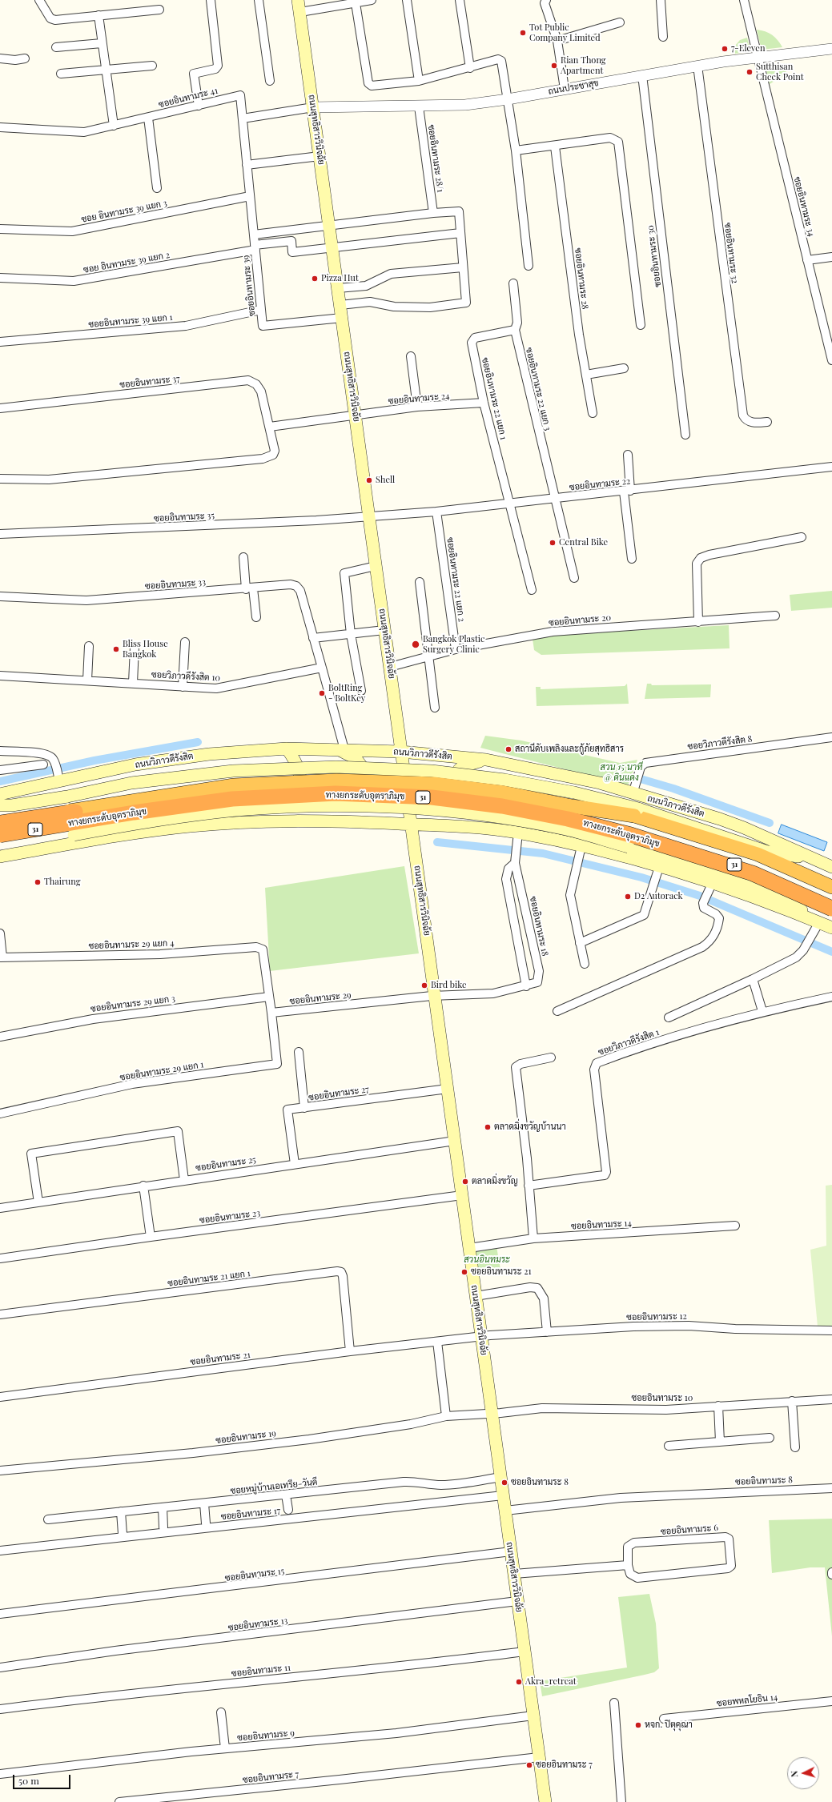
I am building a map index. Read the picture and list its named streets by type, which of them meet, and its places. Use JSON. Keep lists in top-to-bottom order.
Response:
{
  "streets": {
    "highway": ["ทางยกระดับอุตราภิมุข", "31"],
    "main road": ["ถนนสุทธิสารวินิจฉัย", "ถนนวิภาวดีรังสิต"],
    "street": [
      "ถนนประชาสุข",
      "ซอยอินทามระ 41",
      "ซอยอินทามระ 28/1",
      "ซอยอินทามระ 34",
      "ซอย อินทามระ 39 แยก 3",
      "ซอยอินทามระ 32",
      "ซอยอินทามระ 30",
      "ซอย อินทามระ 39 แยก 2",
      "ซอยอินทามระ 28",
      "ซอยอินทามระ 39",
      "ซอยอินทามระ 39 แยก 1",
      "ซอยอินทามระ 37",
      "ซอยอินทามระ 22 แยก 3",
      "ซอยอินทามระ 24",
      "ซอยอินทามระ 22 แยก 1",
      "ซอยอินทามระ 22",
      "ซอยอินทามระ 35",
      "ซอยอินทามระ 22 แยก 2",
      "ซอยอินทามระ 33",
      "ซอยอินทามระ 20",
      "ซอยวิภาวดีรังสิต 10",
      "ซอยวิภาวดีรังสิต 8",
      "ซอยอินทามระ 18",
      "ซอยอินทามระ 29 แยก 4",
      "ซอยอินทามระ 29",
      "ซอยอินทามระ 29 แยก 3",
      "ซอยวิภาวดีรังสิต 1",
      "ซอยอินทามระ 29 แยก 1",
      "ซอยอินทามระ 27",
      "ซอยอินทามระ 25",
      "ซอยอินทามระ 23",
      "ซอยอินทามระ 14",
      "ซอยอินทามระ 21 แยก 1",
      "ซอยอินทามระ 12",
      "ซอยอินทามระ 21",
      "ซอยอินทามระ 10",
      "ซอยอินทามระ 19",
      "ซอยอินทามระ 8",
      "ซอยหมู่บ้านเอเทรีย-วันดี",
      "ซอยอินทามระ 17",
      "ซอยอินทามระ 6",
      "ซอยอินทามระ 15",
      "ซอยอินทามระ 13",
      "ซอยอินทามระ 11",
      "ซอยพหลโยธิน 14",
      "ซอยอินทามระ 9",
      "ซอยอินทามระ 7"
    ]
  },
  "crossings": [
    ["ถนนประชาสุข", "ถนนสุทธิสารวินิจฉัย"],
    ["ถนนประชาสุข", "ซอยอินทามระ 28/1"],
    ["ถนนประชาสุข", "ซอยอินทามระ 34"],
    ["ถนนประชาสุข", "ซอยอินทามระ 32"],
    ["ถนนประชาสุข", "ซอยอินทามระ 30"],
    ["ซอยอินทามระ 41", "ซอยอินทามระ 39"],
    ["ถนนสุทธิสารวินิจฉัย", "ซอย อินทามระ 39 แยก 2"],
    ["ถนนสุทธิสารวินิจฉัย", "ซอยอินทามระ 39"],
    ["ถนนสุทธิสารวินิจฉัย", "ซอยอินทามระ 24"],
    ["ถนนสุทธิสารวินิจฉัย", "ซอยอินทามระ 22"],
    ["ถนนสุทธิสารวินิจฉัย", "ซอยอินทามระ 35"],
    ["ถนนสุทธิสารวินิจฉัย", "ซอยอินทามระ 20"],
    ["ถนนสุทธิสารวินิจฉัย", "ถนนวิภาวดีรังสิต"],
    ["ถนนสุทธิสารวินิจฉัย", "31"],
    ["ถนนสุทธิสารวินิจฉัย", "ซอยอินทามระ 18"],
    ["ถนนสุทธิสารวินิจฉัย", "ซอยอินทามระ 29"],
    ["ถนนสุทธิสารวินิจฉัย", "ซอยอินทามระ 27"],
    ["ถนนสุทธิสารวินิจฉัย", "ซอยอินทามระ 25"],
    ["ถนนสุทธิสารวินิจฉัย", "ซอยอินทามระ 23"],
    ["ถนนสุทธิสารวินิจฉัย", "ซอยอินทามระ 14"],
    ["ถนนสุทธิสารวินิจฉัย", "ซอยอินทามระ 12"],
    ["ถนนสุทธิสารวินิจฉัย", "ซอยอินทามระ 21"],
    ["ถนนสุทธิสารวินิจฉัย", "ซอยอินทามระ 10"],
    ["ถนนสุทธิสารวินิจฉัย", "ซอยอินทามระ 19"],
    ["ถนนสุทธิสารวินิจฉัย", "ซอยอินทามระ 8"],
    ["ถนนสุทธิสารวินิจฉัย", "ซอยหมู่บ้านเอเทรีย-วันดี"],
    ["ถนนสุทธิสารวินิจฉัย", "ซอยอินทามระ 17"],
    ["ถนนสุทธิสารวินิจฉัย", "ซอยอินทามระ 15"],
    ["ถนนสุทธิสารวินิจฉัย", "ซอยอินทามระ 13"],
    ["ถนนสุทธิสารวินิจฉัย", "ซอยอินทามระ 11"],
    ["ถนนสุทธิสารวินิจฉัย", "ซอยอินทามระ 9"],
    ["ถนนสุทธิสารวินิจฉัย", "ซอยอินทามระ 7"],
    ["ซอย อินทามระ 39 แยก 3", "ซอยอินทามระ 39"],
    ["ซอย อินทามระ 39 แยก 2", "ซอยอินทามระ 39"],
    ["ซอยอินทามระ 39", "ซอยอินทามระ 39 แยก 1"],
    ["ซอยอินทามระ 22 แยก 3", "ซอยอินทามระ 22 แยก 1"],
    ["ซอยอินทามระ 22 แยก 3", "ซอยอินทามระ 22"],
    ["ซอยอินทามระ 24", "ซอยอินทามระ 22 แยก 1"],
    ["ซอยอินทามระ 22 แยก 1", "ซอยอินทามระ 22"],
    ["ซอยอินทามระ 22", "ซอยอินทามระ 35"],
    ["ซอยอินทามระ 22", "ซอยอินทามระ 22 แยก 2"],
    ["ซอยอินทามระ 22 แยก 2", "ซอยอินทามระ 20"],
    ["ซอยอินทามระ 33", "ซอยวิภาวดีรังสิต 10"],
    ["ซอยวิภาวดีรังสิต 8", "ถนนวิภาวดีรังสิต"],
    ["ถนนวิภาวดีรังสิต", "31"],
    ["ทางยกระดับอุตราภิมุข", "31"],
    ["31", "ซอยอินทามระ 18"],
    ["ซอยอินทามระ 18", "ซอยอินทามระ 29"],
    ["ซอยอินทามระ 29 แยก 4", "ซอยอินทามระ 29 แยก 3"],
    ["ซอยอินทามระ 29", "ซอยอินทามระ 29 แยก 1"],
    ["ซอยอินทามระ 27", "ซอยอินทามระ 25"],
    ["ซอยอินทามระ 21 แยก 1", "ซอยอินทามระ 21"],
    ["ซอยอินทามระ 12", "ซอยอินทามระ 21"],
    ["ซอยอินทามระ 10", "ซอยอินทามระ 19"]
  ],
  "parks": ["สวน 15 นาที @ ดินแดง", "สวนอินทมระ"],
  "places": [
    "Tot Public Company Limited",
    "7-Eleven",
    "Rian Thong Apartment",
    "Sutthisan Check Point",
    "Pizza Hut",
    "Shell",
    "Central Bike",
    "Bangkok Plastic Surgery Clinic",
    "Bliss House Bangkok",
    "BoltRing - BoltKey",
    "สถานีดับเพลิงและกู้ภัยสุทธิสาร",
    "Thairung",
    "D2 Autorack",
    "Bird bike",
    "ตลาดมิ่งขวัญบ้านนา",
    "ตลาดมิ่งขวัญ",
    "ซอยอินทามระ 21",
    "ซอยอินทามระ 8",
    "Akra_retreat",
    "หจก. ปิตุคุณา",
    "ซอยอินทามระ 7"
  ],
  "scale_bar": "50 m",
  "north": "left"
}
